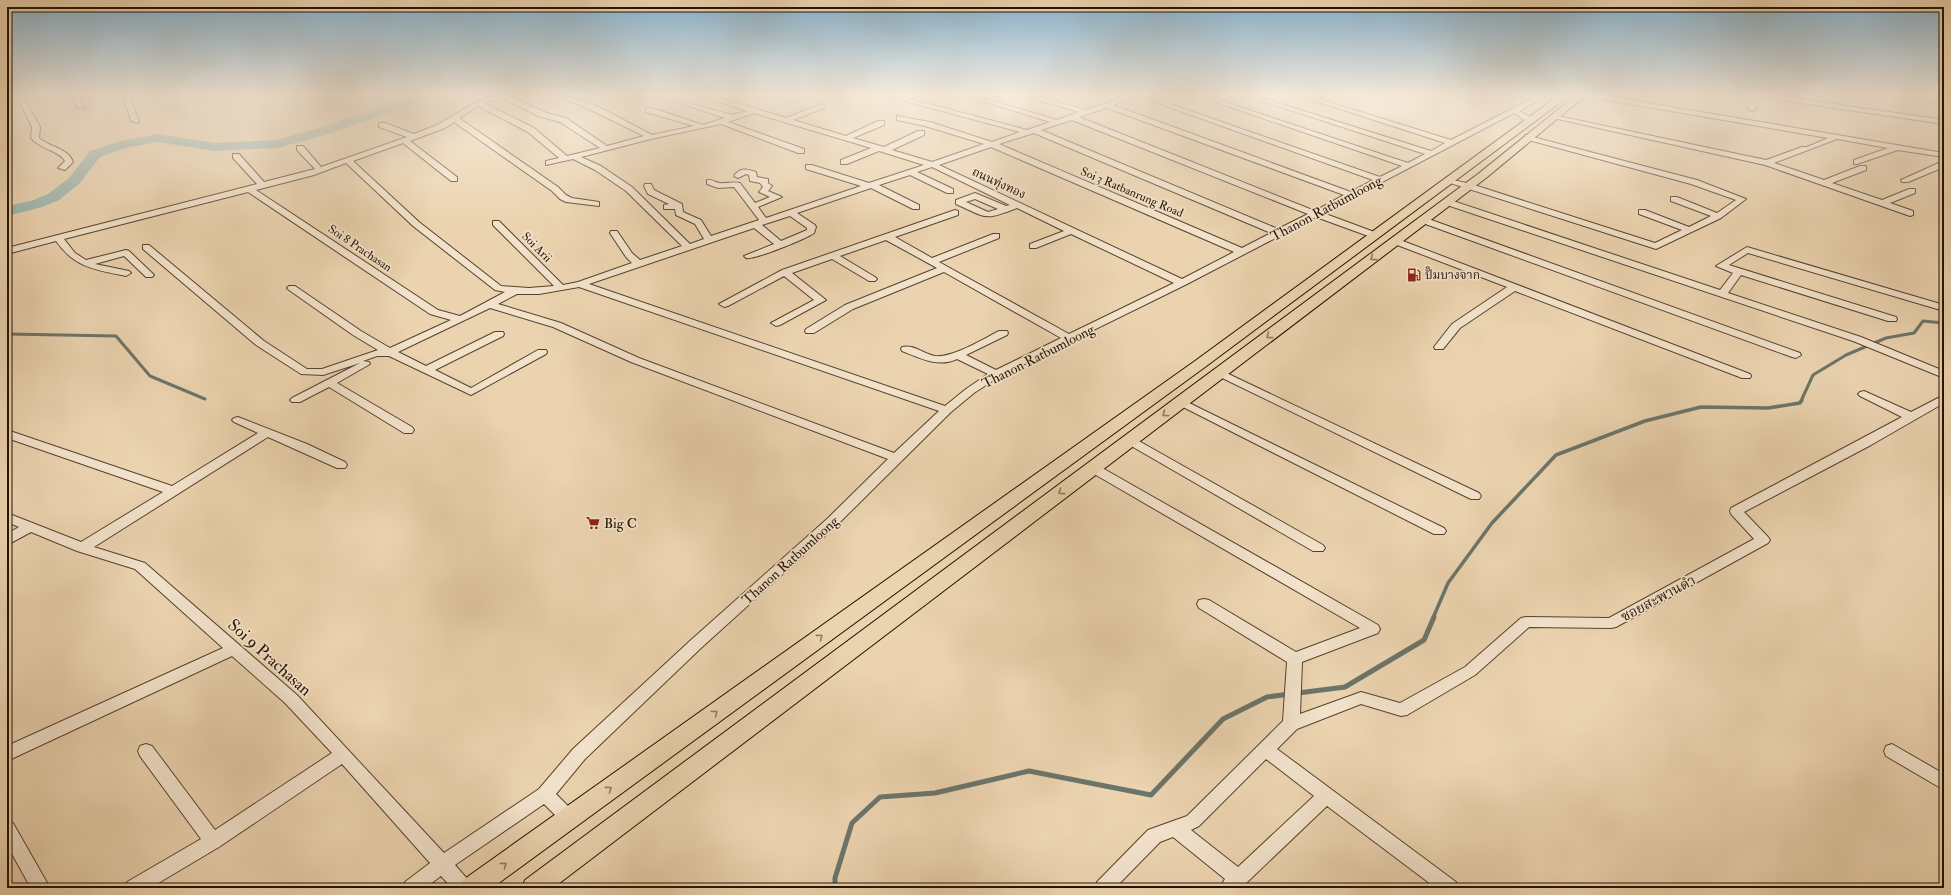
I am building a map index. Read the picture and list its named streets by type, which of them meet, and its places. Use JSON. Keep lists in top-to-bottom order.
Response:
{
  "streets": {
    "street": [
      "ถนนทุ่งทอง",
      "Soi 3 Ratbanrung Road",
      "Thanon Ratbumloong",
      "Soi Arii",
      "Soi 8 Prachasan",
      "ซอยสะพานดำ",
      "Soi 9 Prachasan"
    ]
  },
  "crossings": [
    ["ถนนทุ่งทอง", "Thanon Ratbumloong"],
    ["Soi 3 Ratbanrung Road", "Thanon Ratbumloong"],
    ["Thanon Ratbumloong", "Soi 9 Prachasan"]
  ],
  "places": {
    "fuel station": ["ปั๊มบางจาก"],
    "supermarket": ["Big C"]
  }
}
